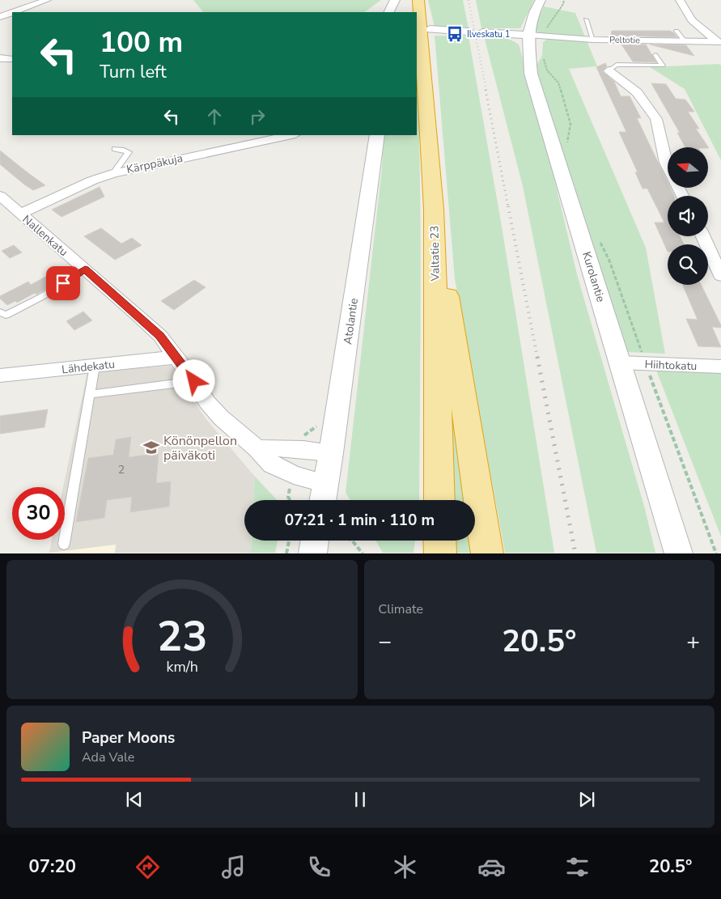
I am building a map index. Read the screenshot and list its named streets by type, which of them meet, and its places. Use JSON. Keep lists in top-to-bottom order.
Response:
{
  "streets": {
    "highway": ["Valtatie 23"],
    "street": [
      "Peltotie",
      "Kärppäkuja",
      "Nallenkatu",
      "Kurolantie",
      "Atolantie",
      "Hiihtokatu",
      "Lähdekatu"
    ]
  },
  "crossings": [
    ["Peltotie", "Kurolantie"],
    ["Kärppäkuja", "Nallenkatu"],
    ["Nallenkatu", "Atolantie"],
    ["Nallenkatu", "Lähdekatu"],
    ["Kurolantie", "Hiihtokatu"]
  ],
  "places": {
    "bus stop": ["Ilveskatu 1"],
    "school or university": ["Könönpellon päiväkoti"]
  },
  "house_numbers": ["2"],
  "north": "left",
  "page": {
    "turn": ["100 m", "Turn left"],
    "limit": "30",
    "trip": "07:21 · 1 min · 110 m",
    "tile": "Climate",
    "heat": ["−", "20.5°", "+"],
    "song": ["Paper Moons", "Ada Vale"],
    "tabs": ["07:20", "20.5°"],
    "gauge": ["23", "km/h"]
  }
}
